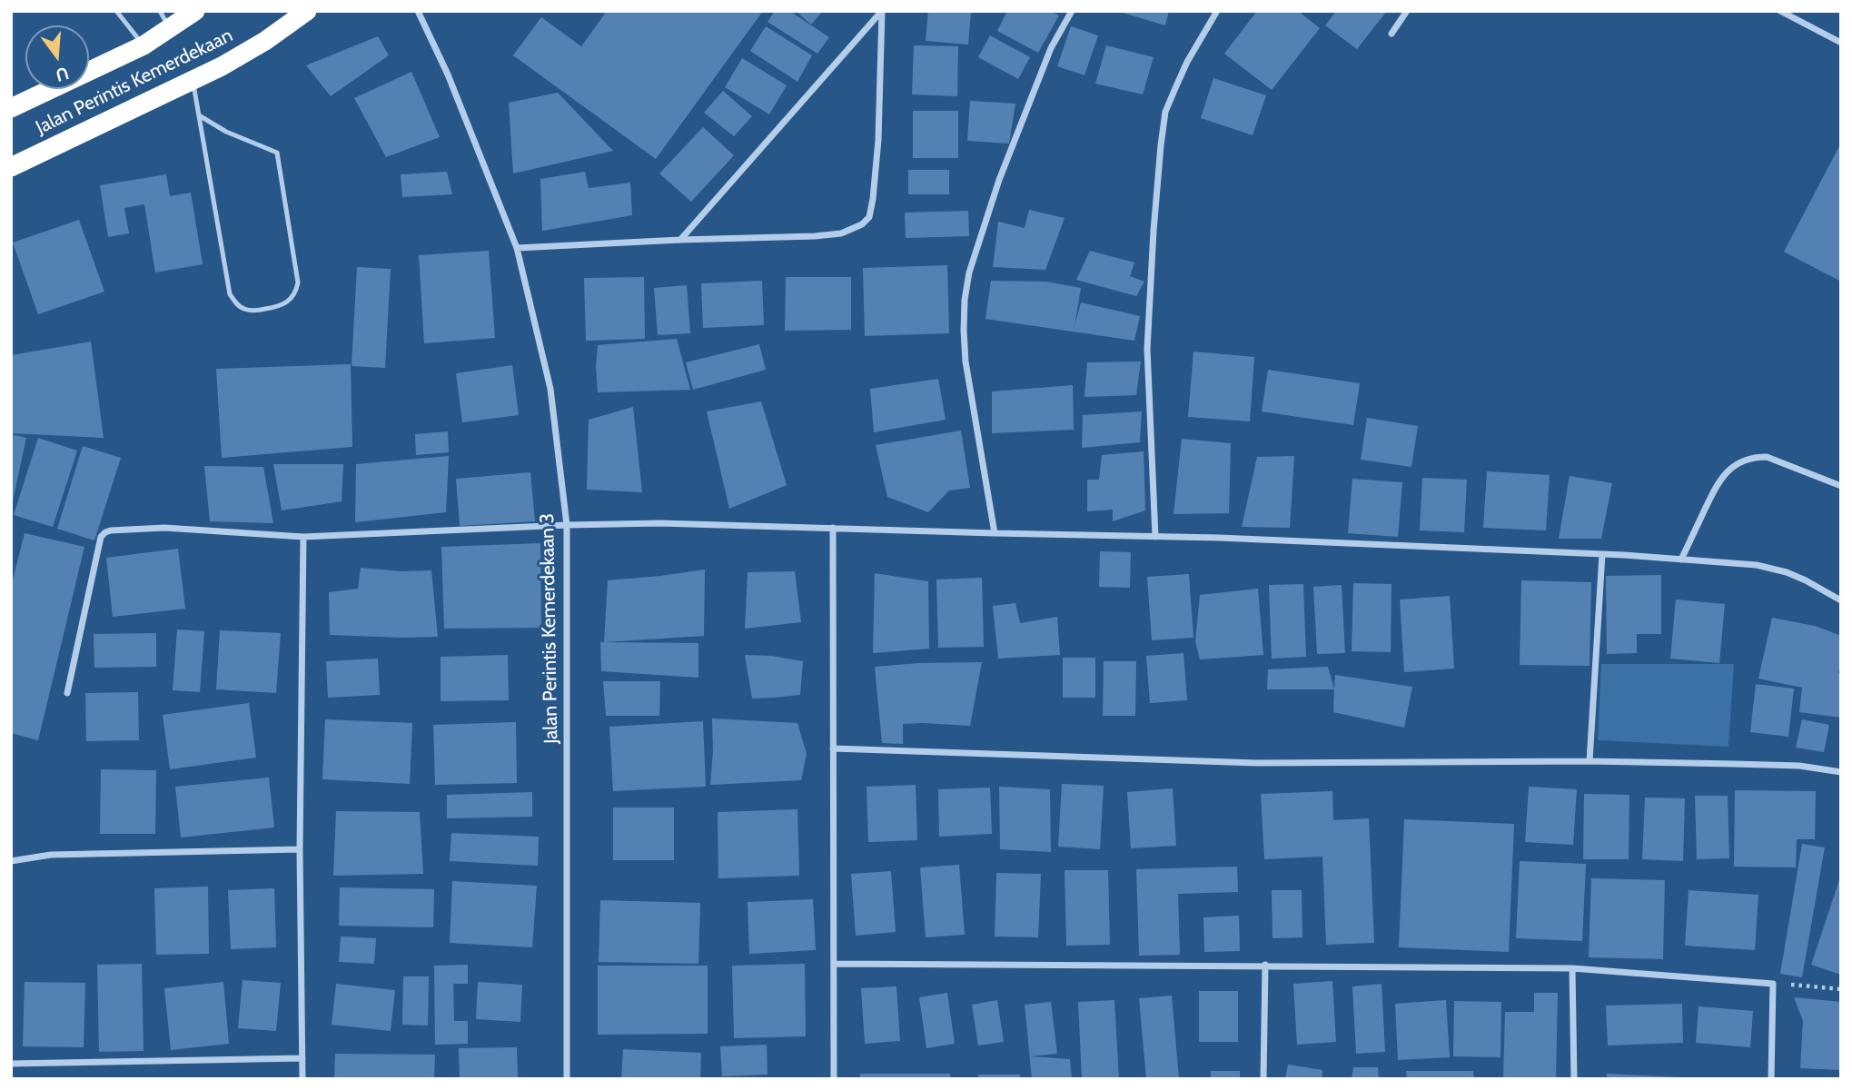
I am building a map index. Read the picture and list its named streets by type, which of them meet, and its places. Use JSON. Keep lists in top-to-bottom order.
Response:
{
  "streets": {
    "highway": ["Jalan Perintis Kemerdekaan"],
    "street": ["Jalan Perintis Kemerdekaan 3"]
  },
  "north": "bottom"
}
